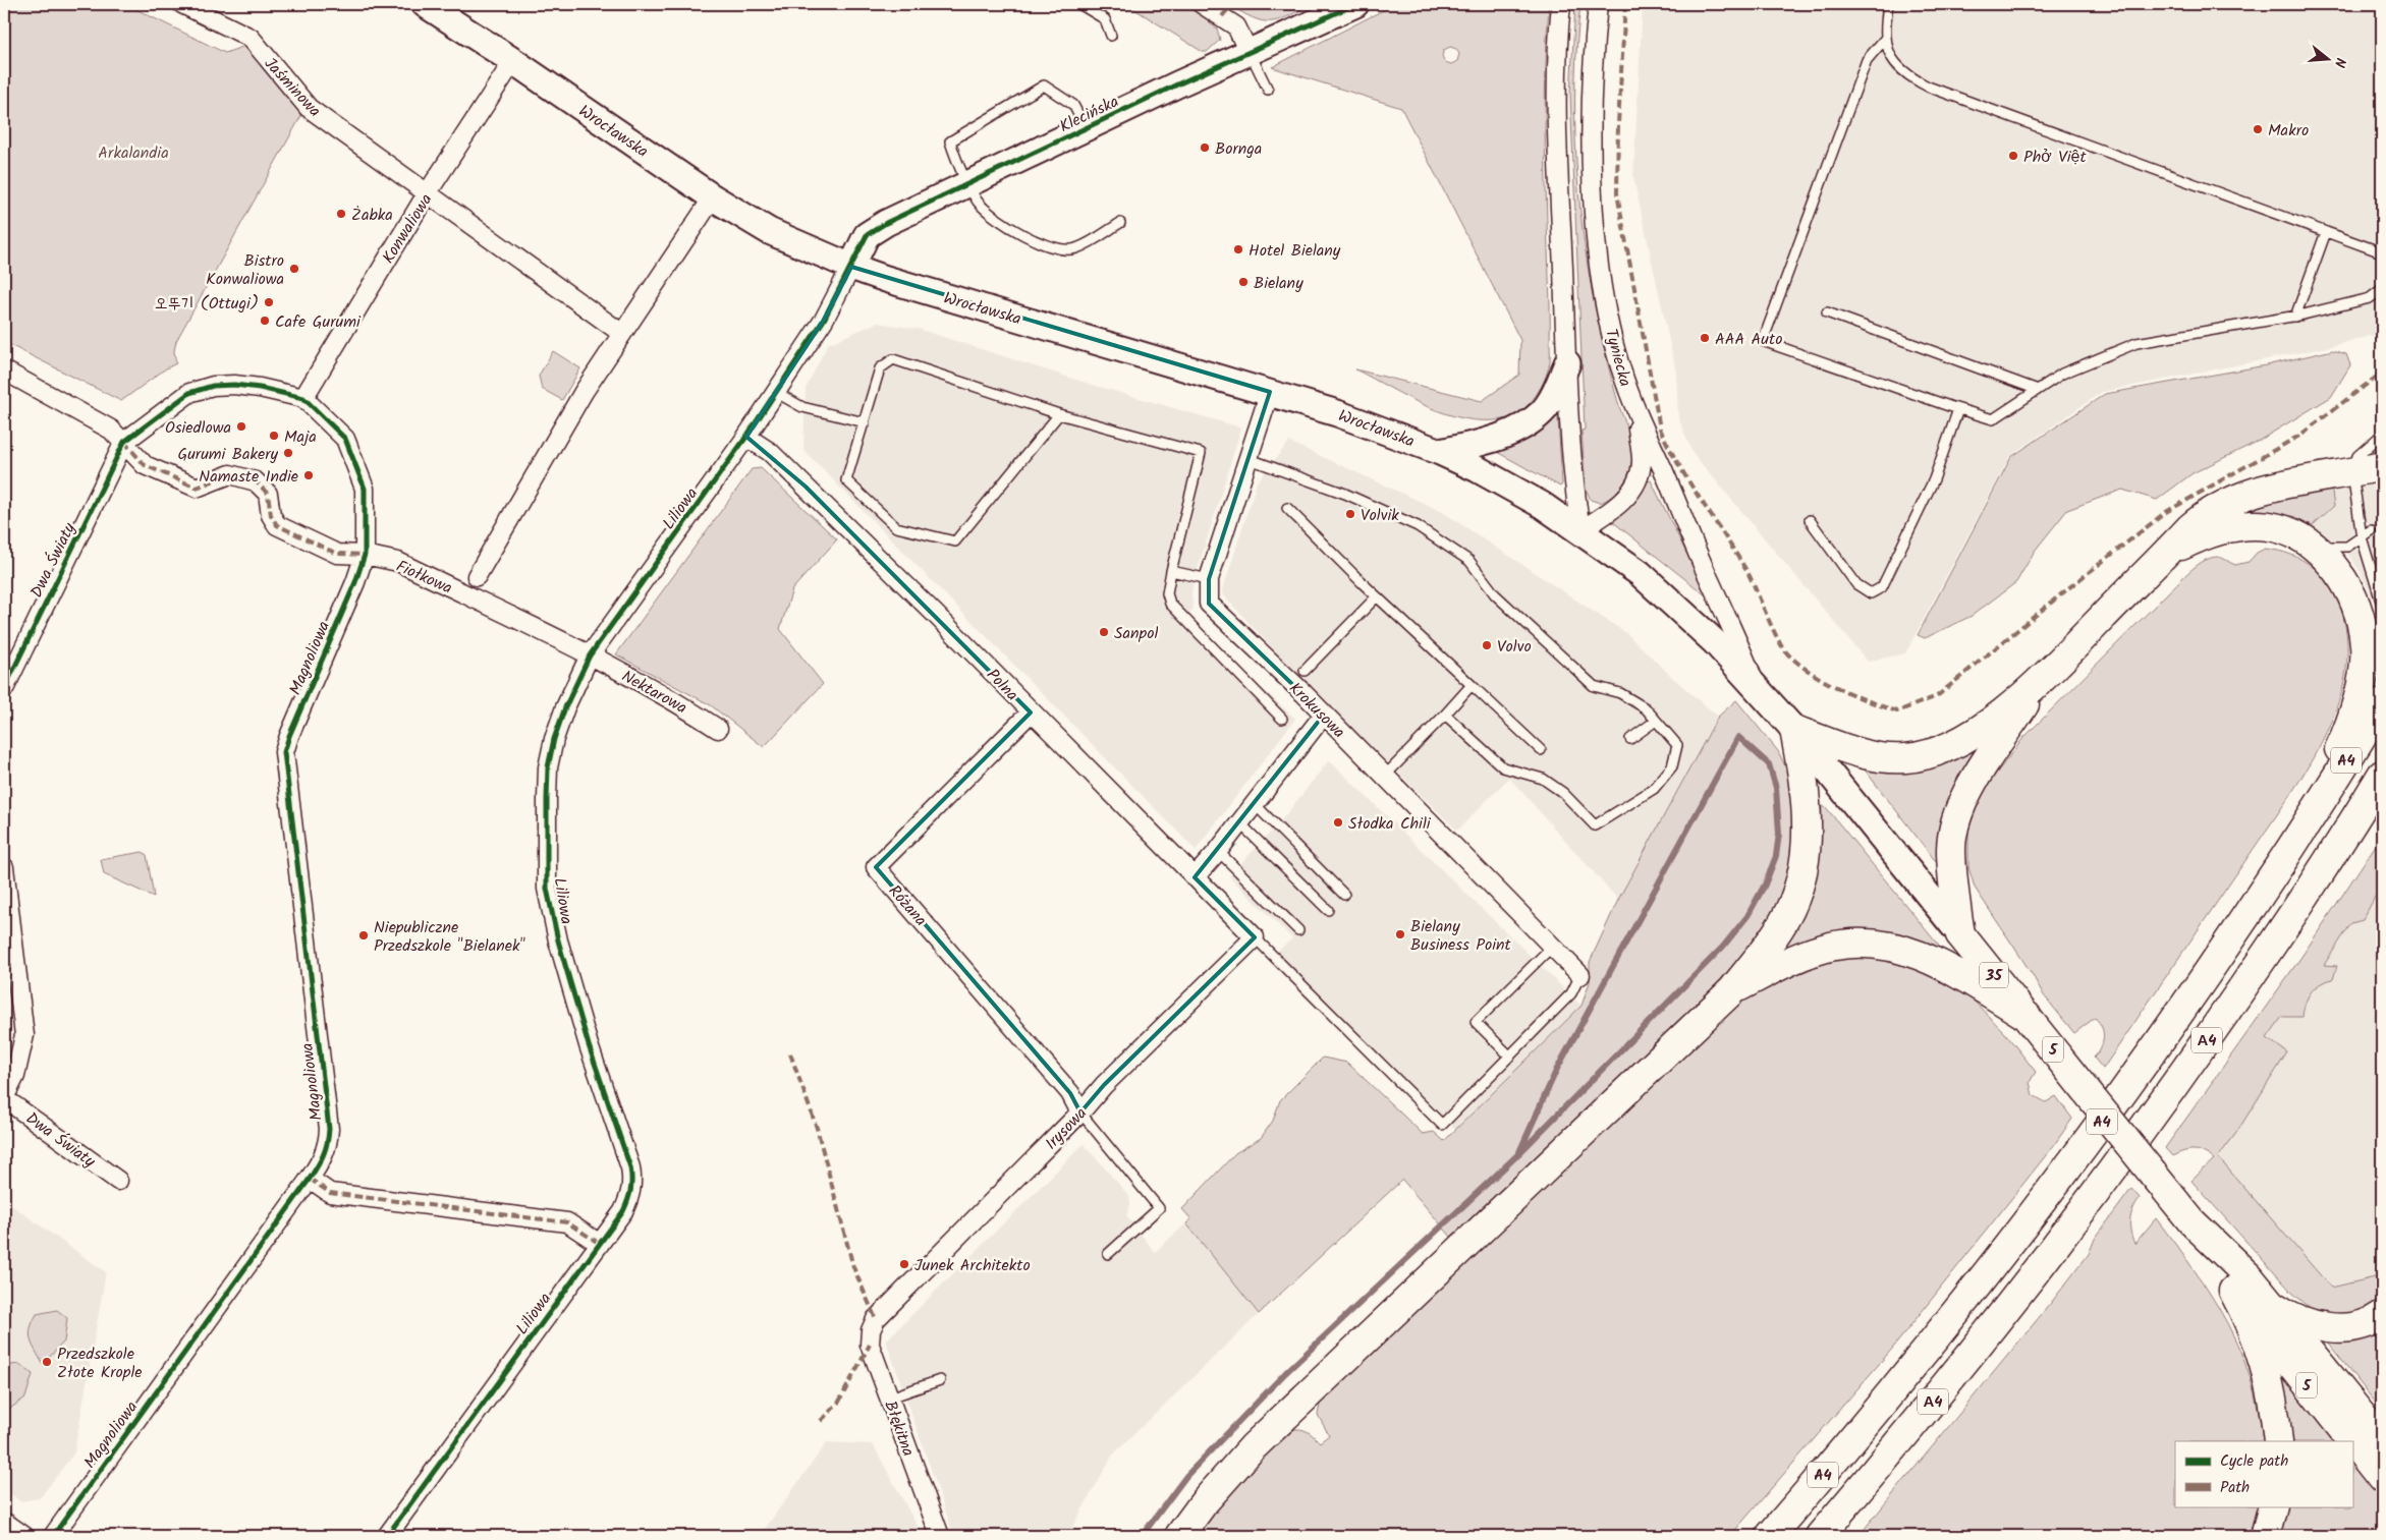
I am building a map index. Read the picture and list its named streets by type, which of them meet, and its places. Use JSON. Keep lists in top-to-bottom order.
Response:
{
  "streets": {
    "main road": [
      "Klecińska",
      "Wrocławska",
      "A4",
      "35",
      "А4",
      "5"
    ],
    "street": [
      "Jaśminowa",
      "Konwaliowa",
      "Tyniecka",
      "Liliowa",
      "Dwa Światy",
      "Fiołkowa",
      "Magnoliowa",
      "Polna",
      "Nektarowa",
      "Krokusowa",
      "Różana",
      "Irysowa",
      "Błękitna"
    ]
  },
  "crossings": [
    ["Jaśminowa", "Konwaliowa"],
    ["Klecińska", "Wrocławska"],
    ["Klecińska", "Liliowa"],
    ["Wrocławska", "Konwaliowa"],
    ["Wrocławska", "Liliowa"],
    ["Wrocławska", "Krokusowa"],
    ["Wrocławska", "35"],
    ["Tyniecka", "35"],
    ["Liliowa", "Fiołkowa"],
    ["Liliowa", "Polna"],
    ["Liliowa", "Nektarowa"],
    ["Dwa Światy", "Fiołkowa"],
    ["Fiołkowa", "Magnoliowa"],
    ["Fiołkowa", "Nektarowa"],
    ["Polna", "Różana"],
    ["Polna", "Irysowa"],
    ["Różana", "Irysowa"],
    ["35", "5"],
    ["Irysowa", "Błękitna"]
  ],
  "parks": ["Arkalandia"],
  "places": [
    "Makro",
    "Bornga",
    "Phở Việt",
    "Żabka",
    "Hotel Bielany",
    "Bistro Konwaliowa",
    "Bielany",
    "오뚜기 (Ottugi)",
    "Cafe Gurumi",
    "AAA Auto",
    "Osiedlowa",
    "Maja",
    "Gurumi Bakery",
    "Namaste Indie",
    "Volvik",
    "Sanpol",
    "Volvo",
    "Słodka Chili",
    "Bielany Business Point",
    "Niepubliczne Przedszkole \"Bielanek\"",
    "Junek Architekto",
    "Przedszkole Złote Krople"
  ],
  "legend": ["Cycle path", "Path"],
  "north": "right"
}
